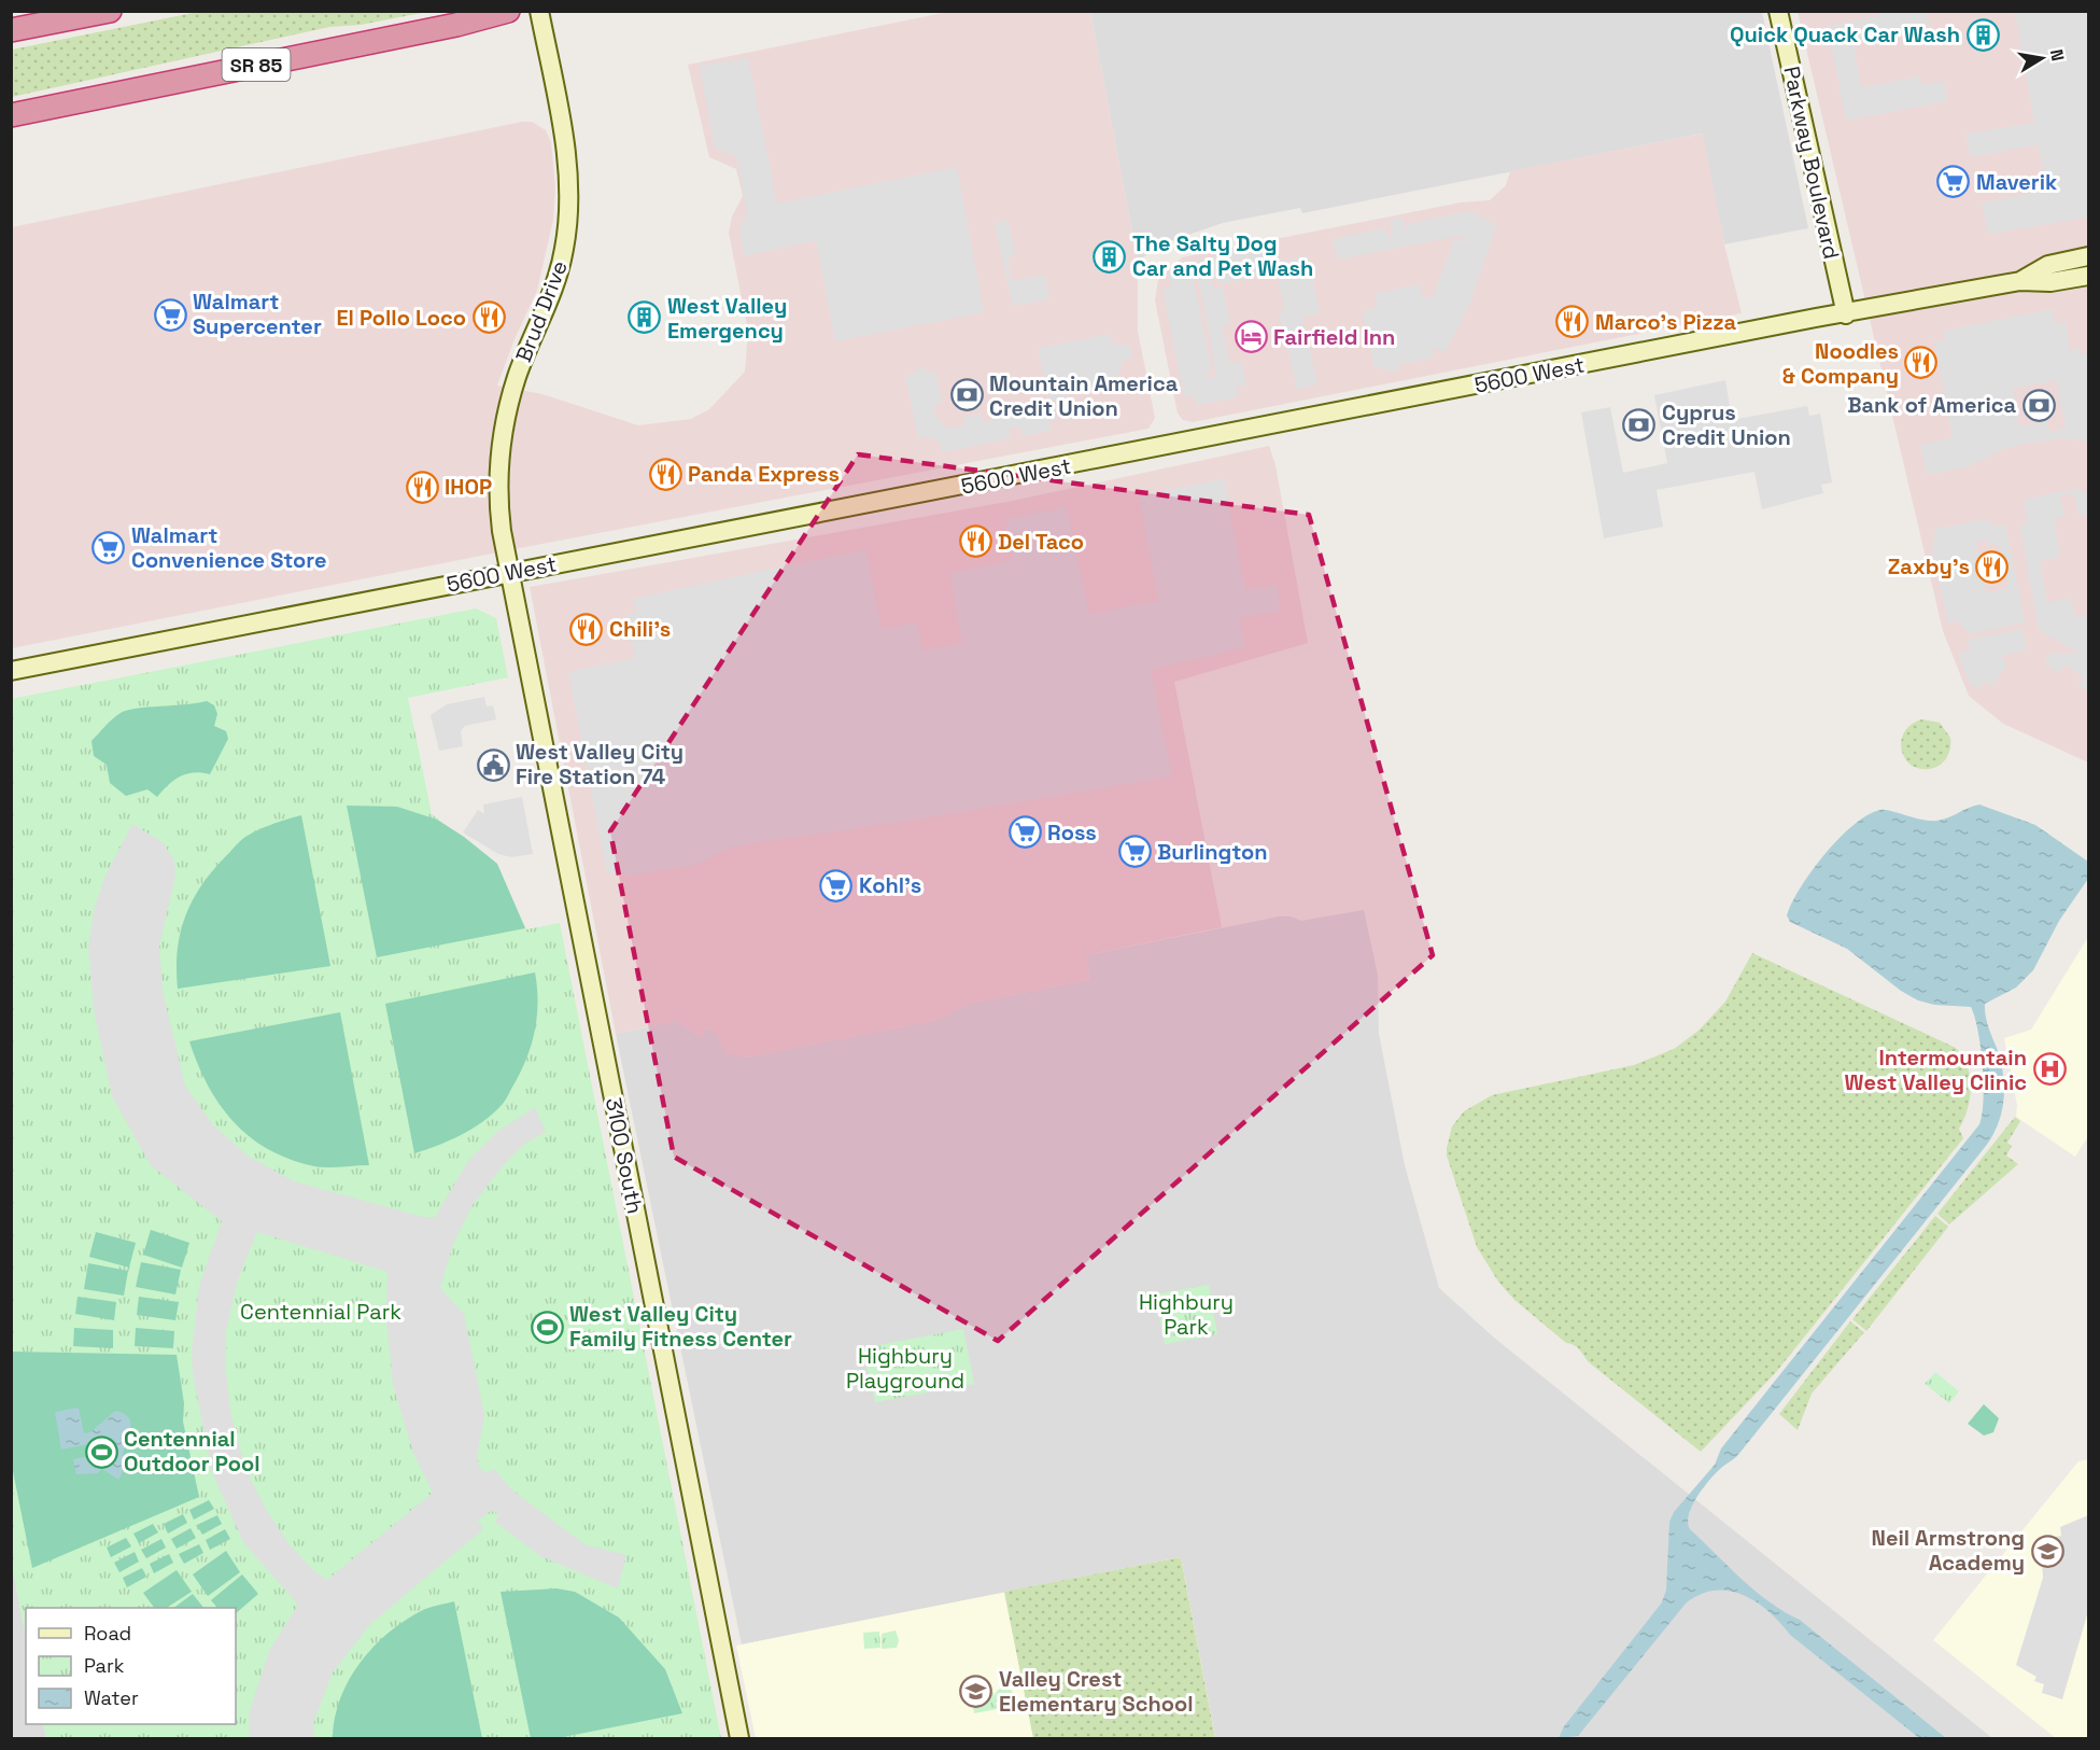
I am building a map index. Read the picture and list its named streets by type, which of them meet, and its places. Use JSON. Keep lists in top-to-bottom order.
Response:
{
  "streets": {
    "highway": ["SR 85"],
    "main road": [
      "Parkway Boulevard",
      "Brud Drive",
      "5600 West",
      "3100 South"
    ]
  },
  "crossings": [
    ["Parkway Boulevard", "5600 West"],
    ["Brud Drive", "5600 West"],
    ["Brud Drive", "3100 South"],
    ["5600 West", "3100 South"]
  ],
  "parks": ["Highbury Park", "Centennial Park", "Highbury Playground"],
  "places": {
    "building": ["Quick Quack Car Wash", "The Salty Dog Car and Pet Wash", "West Valley Emergency"],
    "supermarket": [
      "Maverik",
      "Walmart Supercenter",
      "Walmart Convenience Store",
      "Ross",
      "Burlington",
      "Kohl's"
    ],
    "restaurant": [
      "El Pollo Loco",
      "Marco's Pizza",
      "Noodles & Company",
      "Panda Express",
      "IHOP",
      "Del Taco",
      "Zaxby's",
      "Chili's"
    ],
    "hotel": ["Fairfield Inn"],
    "bank": ["Mountain America Credit Union", "Bank of America", "Cyprus Credit Union"],
    "public building": ["West Valley City Fire Station 74"],
    "hospital": ["Intermountain West Valley Clinic"],
    "sports": ["West Valley City Family Fitness Center", "Centennial Outdoor Pool"],
    "school or university": ["Neil Armstrong Academy", "Valley Crest Elementary School"]
  },
  "legend": ["Road", "Park", "Water"],
  "north": "right"
}
